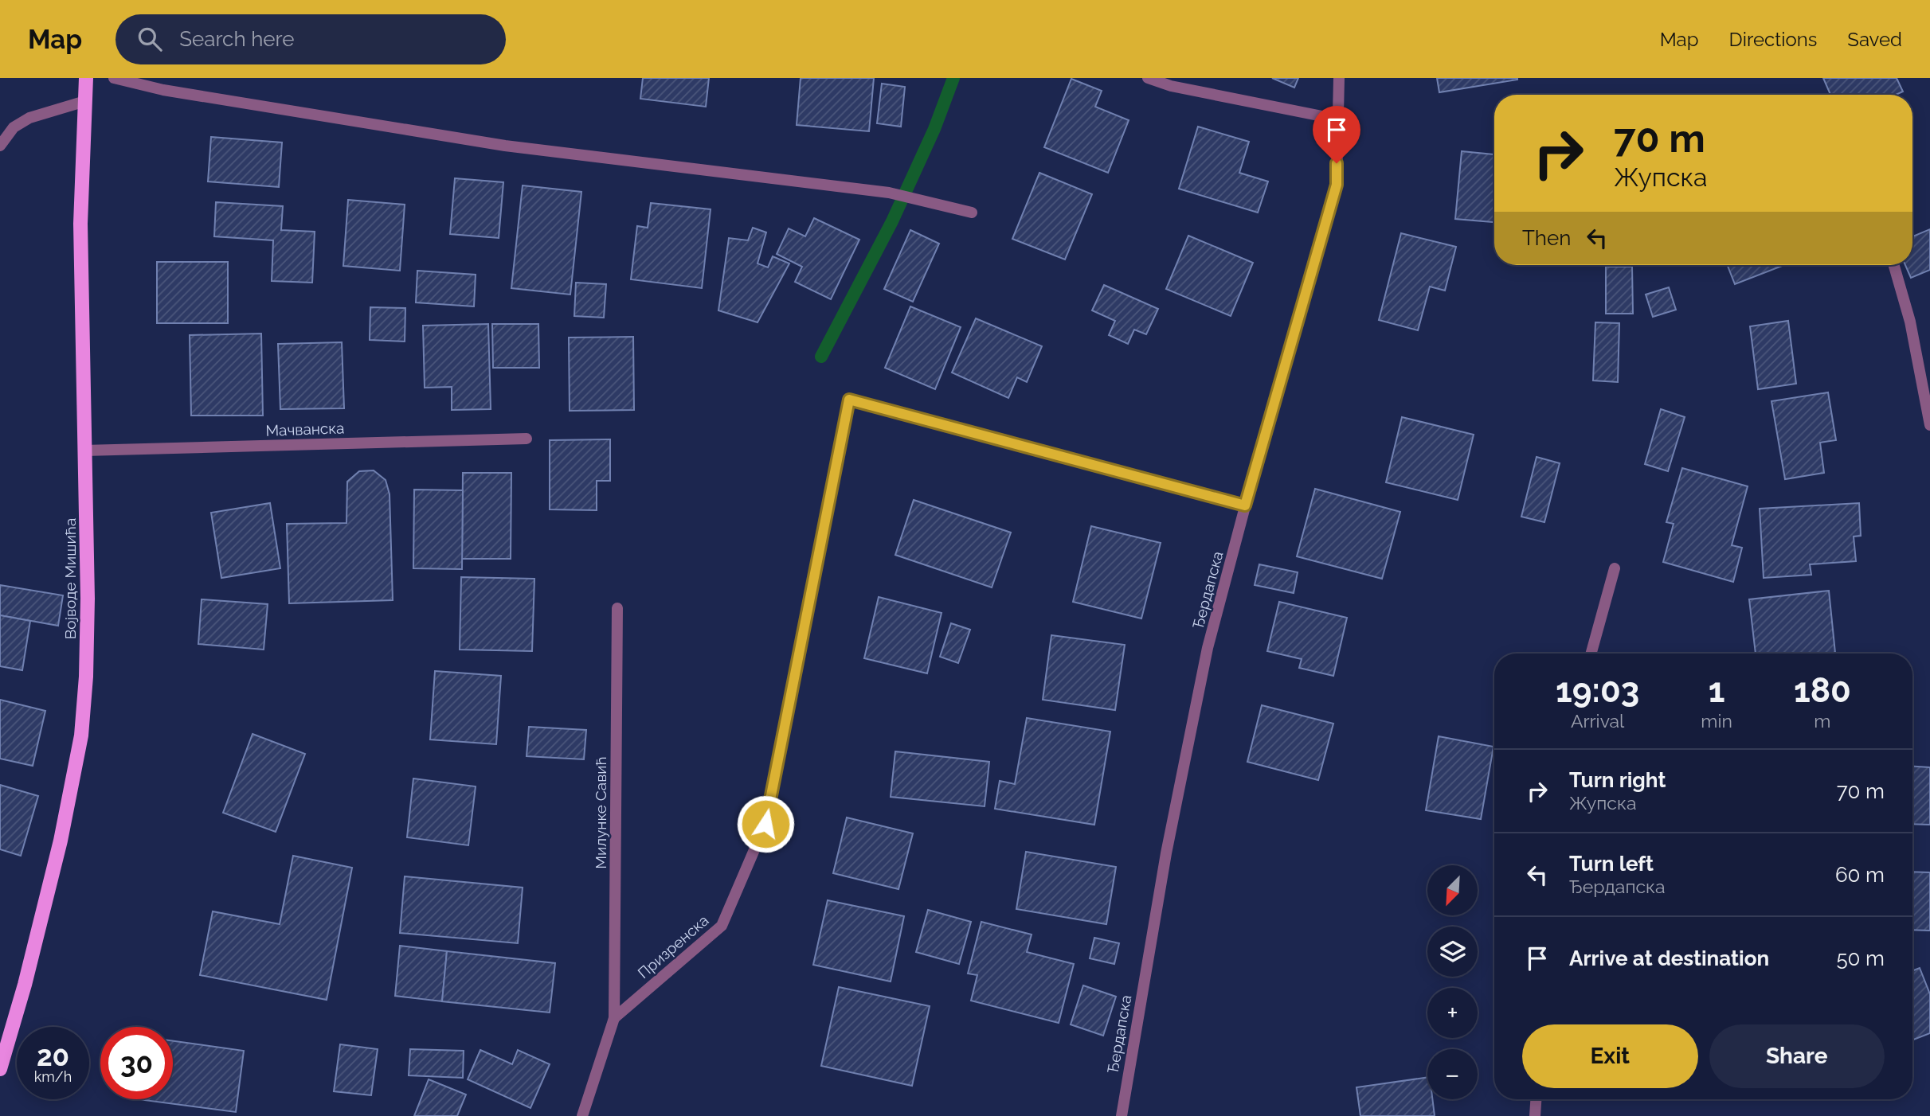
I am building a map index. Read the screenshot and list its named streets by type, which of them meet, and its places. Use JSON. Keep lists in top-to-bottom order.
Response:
{
  "streets": {
    "main road": ["Војводе Мишића"],
    "street": [
      "Мачванска",
      "Ђердапска",
      "Милунке Савић",
      "Призренска"
    ]
  },
  "crossings": [
    ["Мачванска", "Војводе Мишића"],
    ["Ђердапска", "Призренска"],
    ["Милунке Савић", "Призренска"]
  ],
  "north": "bottom left",
  "page": {
    "header": "Map",
    "search": "Search here",
    "nav": ["Map", "Directions", "Saved"],
    "turn": ["70 m", "Жупска"],
    "then": "Then",
    "eta": [
      "19:03",
      "Arrival",
      "1",
      "min",
      "180",
      "m"
    ],
    "list": [
      {
        "name": "Turn right",
        "note": "Жупска",
        "value": "70 m"
      },
      {
        "name": "Turn left",
        "note": "Ђердапска",
        "value": "60 m"
      },
      {
        "name": "Arrive at destination",
        "value": "50 m"
      }
    ],
    "map_buttons": ["+", "−"],
    "buttons": ["Exit", "Share"],
    "speed": "20 km/h",
    "limit": "30"
  }
}
